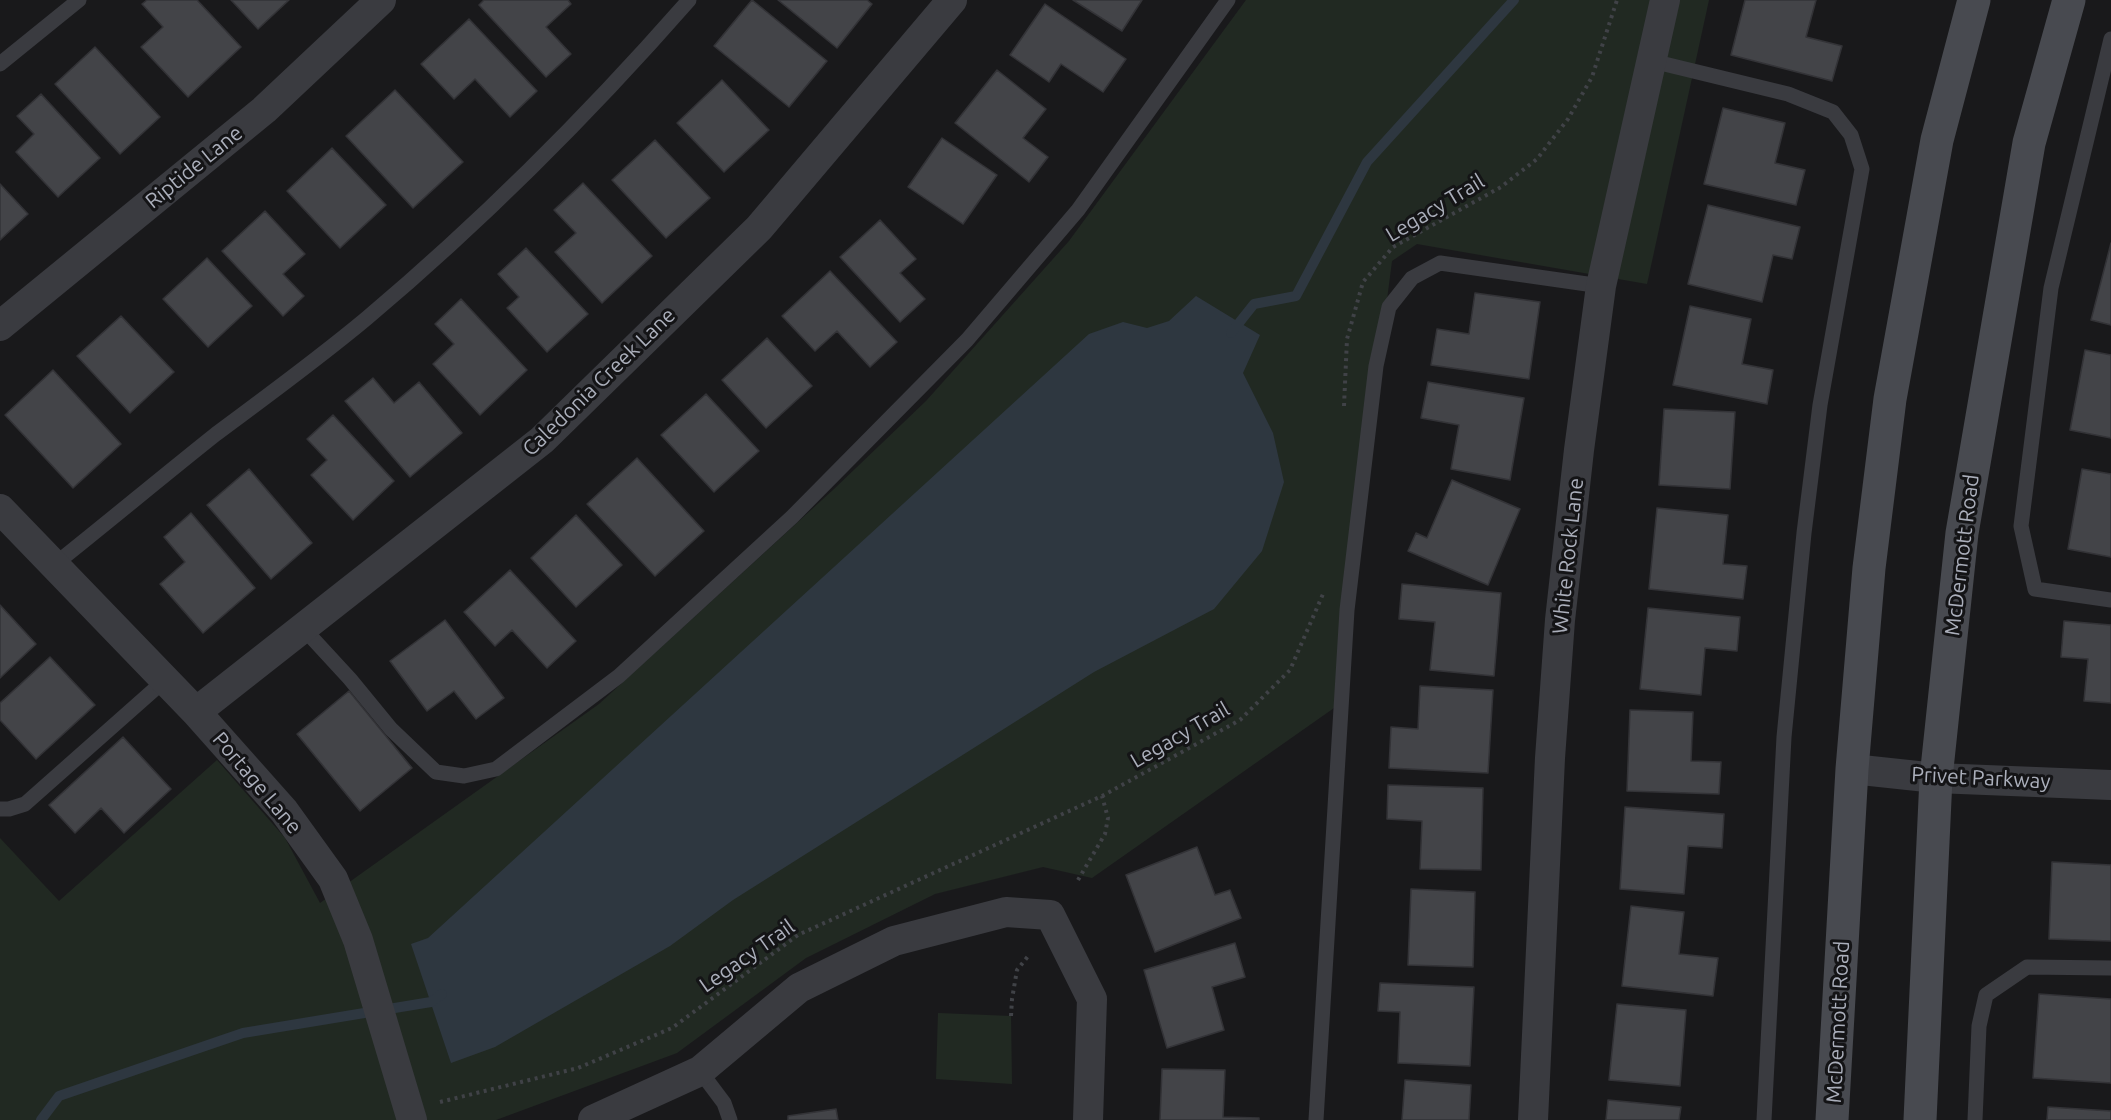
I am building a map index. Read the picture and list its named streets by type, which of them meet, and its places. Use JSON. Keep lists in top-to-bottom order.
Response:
{
  "streets": {
    "main road": ["McDermott Road"],
    "street": [
      "Riptide Lane",
      "Caledonia Creek Lane",
      "White Rock Lane",
      "Privet Parkway",
      "Portage Lane"
    ],
    "path": ["Legacy Trail"]
  },
  "crossings": [
    ["Legacy Trail", "Portage Lane"],
    ["Caledonia Creek Lane", "Portage Lane"],
    ["McDermott Road", "Privet Parkway"]
  ]
}
